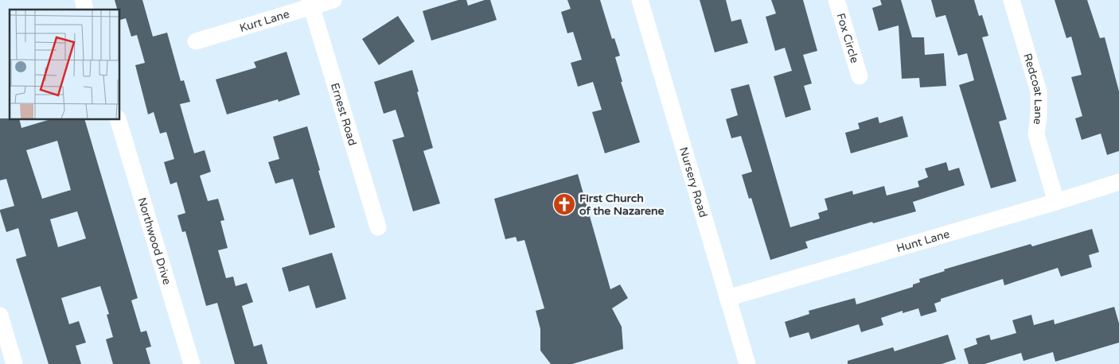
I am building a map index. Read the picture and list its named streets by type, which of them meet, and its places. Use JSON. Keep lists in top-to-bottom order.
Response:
{
  "streets": {
    "street": [
      "Kurt Lane",
      "Fox Circle",
      "Redcoat Lane",
      "Ernest Road",
      "Nursery Road",
      "Northwood Drive",
      "Hunt Lane"
    ]
  },
  "crossings": [
    ["Kurt Lane", "Ernest Road"],
    ["Redcoat Lane", "Hunt Lane"],
    ["Nursery Road", "Hunt Lane"]
  ],
  "places": {
    "church": ["First Church of the Nazarene"]
  }
}
